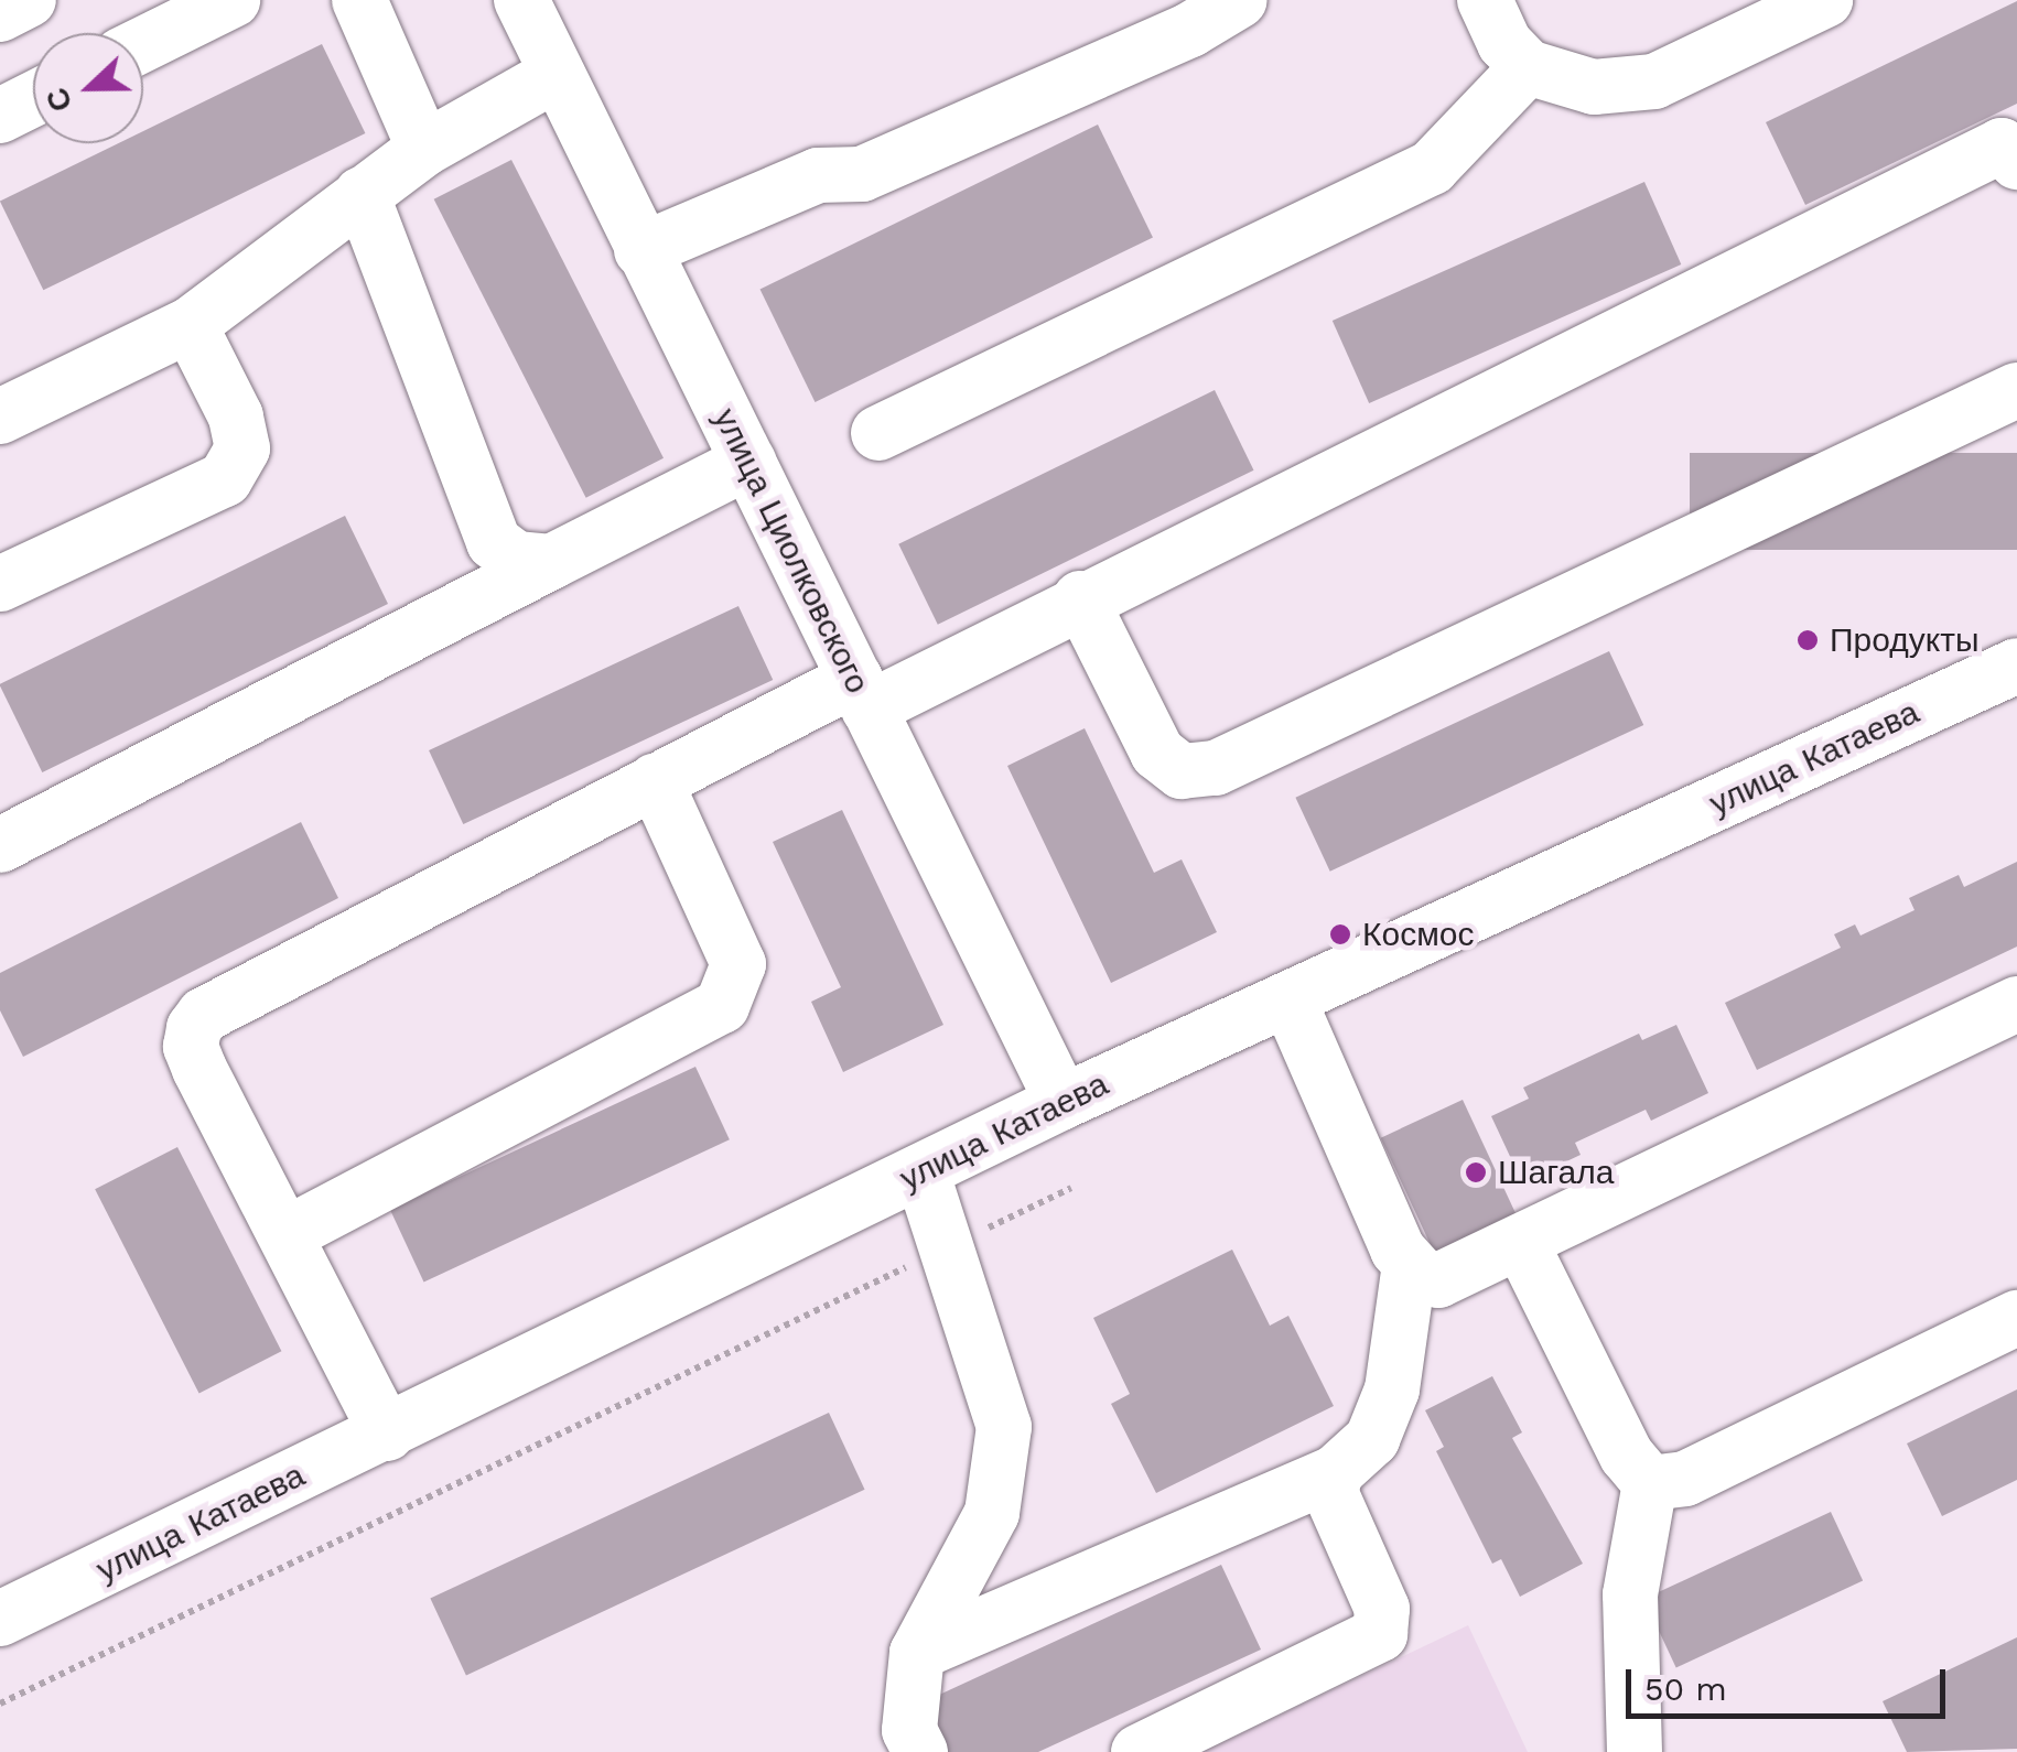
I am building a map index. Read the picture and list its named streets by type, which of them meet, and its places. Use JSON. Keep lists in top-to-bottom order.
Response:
{
  "streets": {
    "street": ["улица Циолковского", "улица Катаева"]
  },
  "crossings": [
    ["улица Циолковского", "улица Катаева"]
  ],
  "places": ["Продукты", "Космос", "Шагала"],
  "scale_bar": "50 m",
  "north": "left"
}
